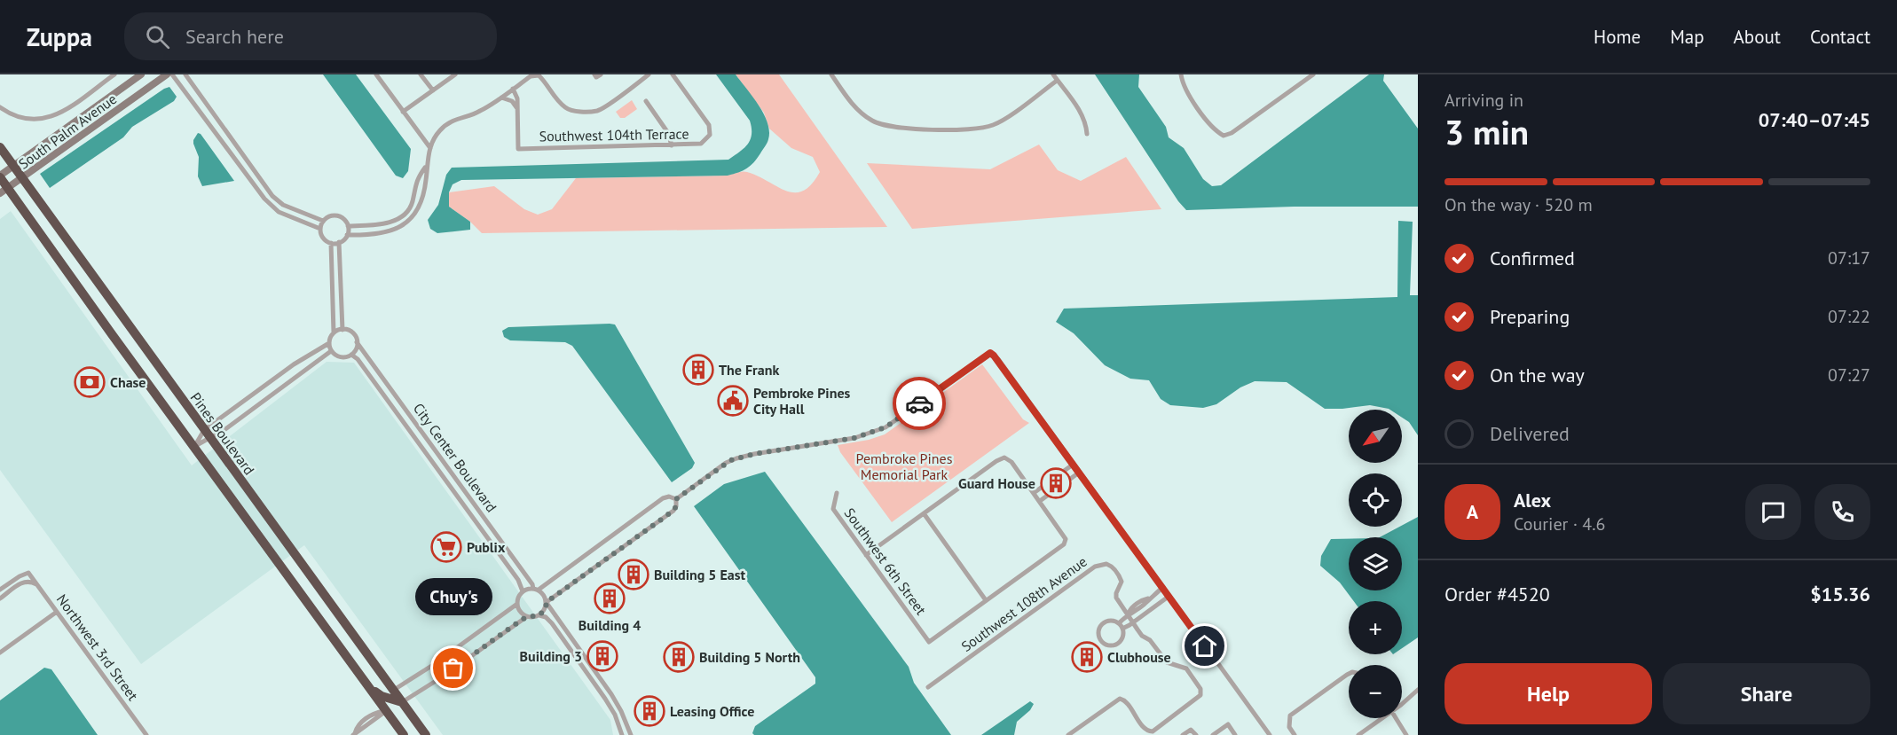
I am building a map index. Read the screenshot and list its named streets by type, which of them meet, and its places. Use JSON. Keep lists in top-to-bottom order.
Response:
{
  "streets": {
    "highway": ["Pines Boulevard"],
    "main road": ["South Palm Avenue"],
    "street": [
      "Southwest 104th Terrace",
      "City Center Boulevard",
      "Southwest 6th Street",
      "Southwest 108th Avenue",
      "Northwest 3rd Street"
    ]
  },
  "crossings": [
    ["South Palm Avenue", "Pines Boulevard"]
  ],
  "parks": ["Pembroke Pines Memorial Park"],
  "places": {
    "building": [
      "The Frank",
      "Guard House",
      "Building 5 East",
      "Building 4",
      "Building 3",
      "Building 5 North",
      "Clubhouse",
      "Leasing Office"
    ],
    "bank": ["Chase"],
    "public building": ["Pembroke Pines City Hall"],
    "supermarket": ["Publix"],
    "other": ["Chuy's"]
  },
  "north": "bottom left",
  "page": {
    "header": "Zuppa",
    "search": "Search here",
    "nav": [
      "Home",
      "Map",
      "About",
      "Contact"
    ],
    "heading": ["3 min", "Arriving in", "07:40–07:45"],
    "panel": [
      "Alex",
      "Courier · 4.6",
      "Order #4520",
      "$15.36"
    ],
    "bar": "On the way · 520 m",
    "list": [
      ["Confirmed", "07:17"],
      ["Preparing", "07:22"],
      ["On the way", "07:27"],
      "Delivered"
    ],
    "map_buttons": ["+", "−"],
    "round": "A",
    "bubble": "Chuy's",
    "buttons": ["Help", "Share"]
  }
}
